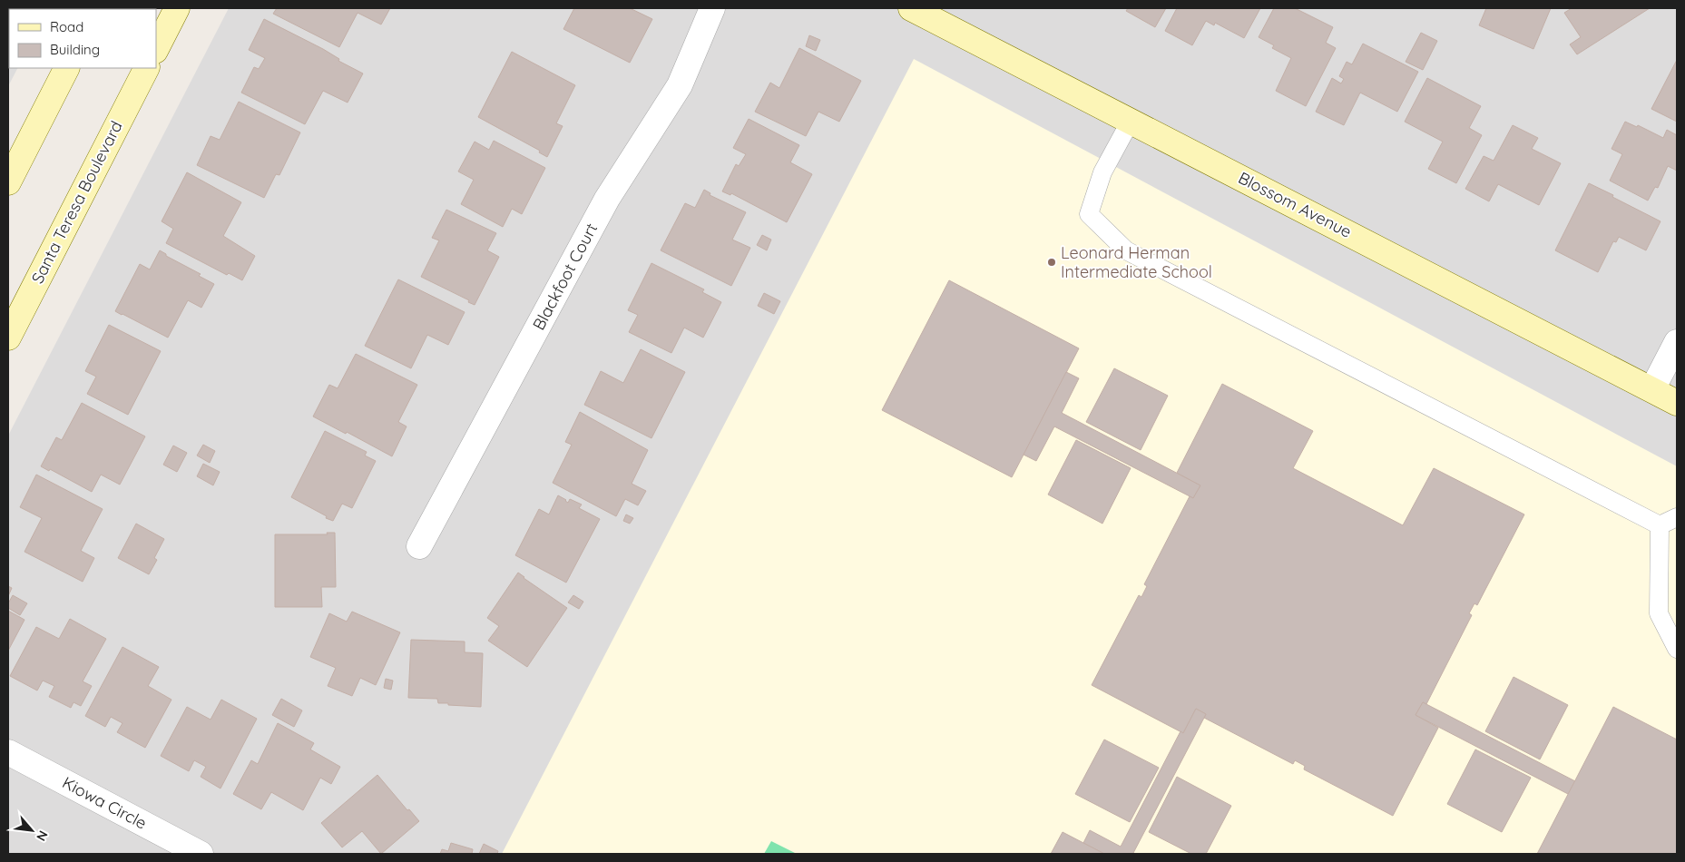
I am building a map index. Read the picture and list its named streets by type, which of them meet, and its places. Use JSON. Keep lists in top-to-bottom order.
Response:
{
  "streets": {
    "street": [
      "Santa Teresa Boulevard",
      "Blossom Avenue",
      "Blackfoot Court",
      "Kiowa Circle"
    ]
  },
  "places": ["Leonard Herman Intermediate School"],
  "legend": ["Road", "Building"],
  "north": "bottom right"
}
